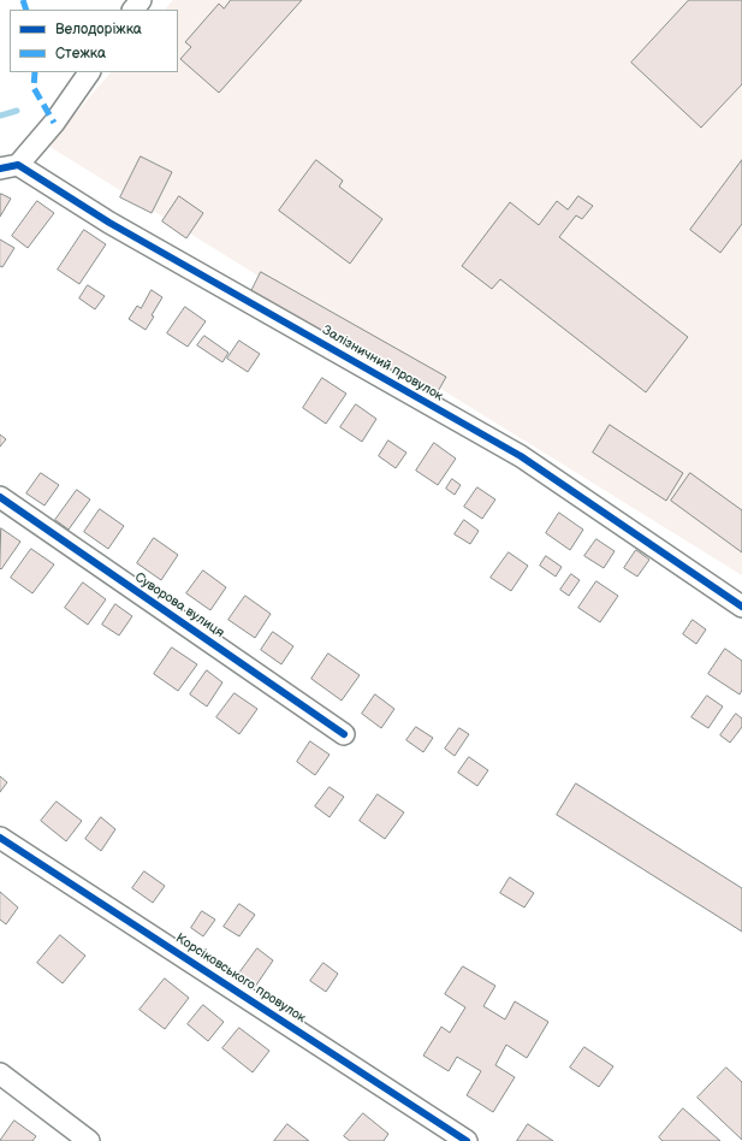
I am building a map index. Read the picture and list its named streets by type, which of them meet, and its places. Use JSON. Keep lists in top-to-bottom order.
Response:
{
  "streets": {
    "street": ["Залізничний провулок", "Суворова вулиця", "Корсіковського провулок"]
  },
  "legend": ["Велодоріжка", "Стежка"]
}
